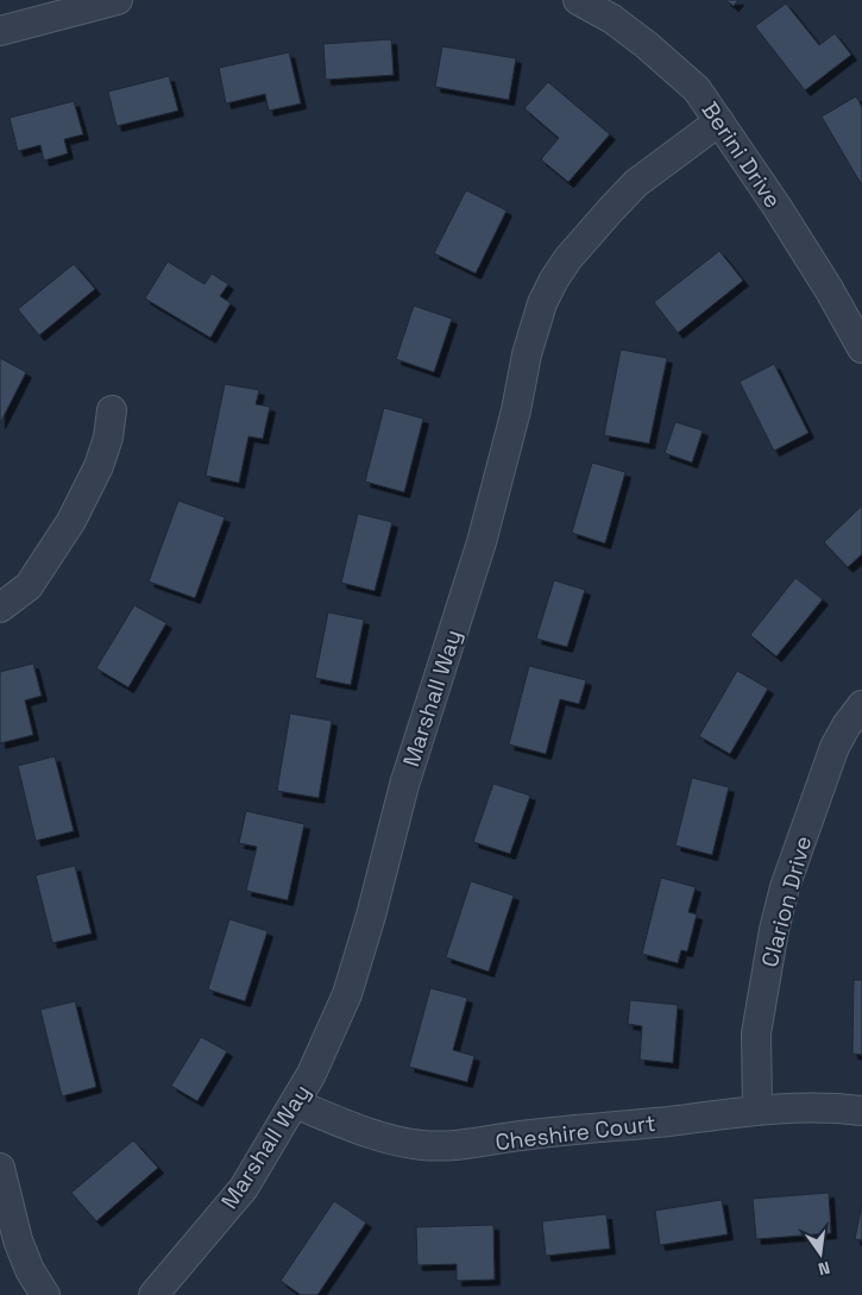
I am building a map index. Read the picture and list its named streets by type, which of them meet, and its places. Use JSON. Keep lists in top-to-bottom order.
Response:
{
  "streets": {
    "street": [
      "Berini Drive",
      "Marshall Way",
      "Clarion Drive",
      "Cheshire Court"
    ]
  },
  "crossings": [
    ["Berini Drive", "Marshall Way"],
    ["Marshall Way", "Cheshire Court"],
    ["Clarion Drive", "Cheshire Court"]
  ],
  "north": "bottom"
}
